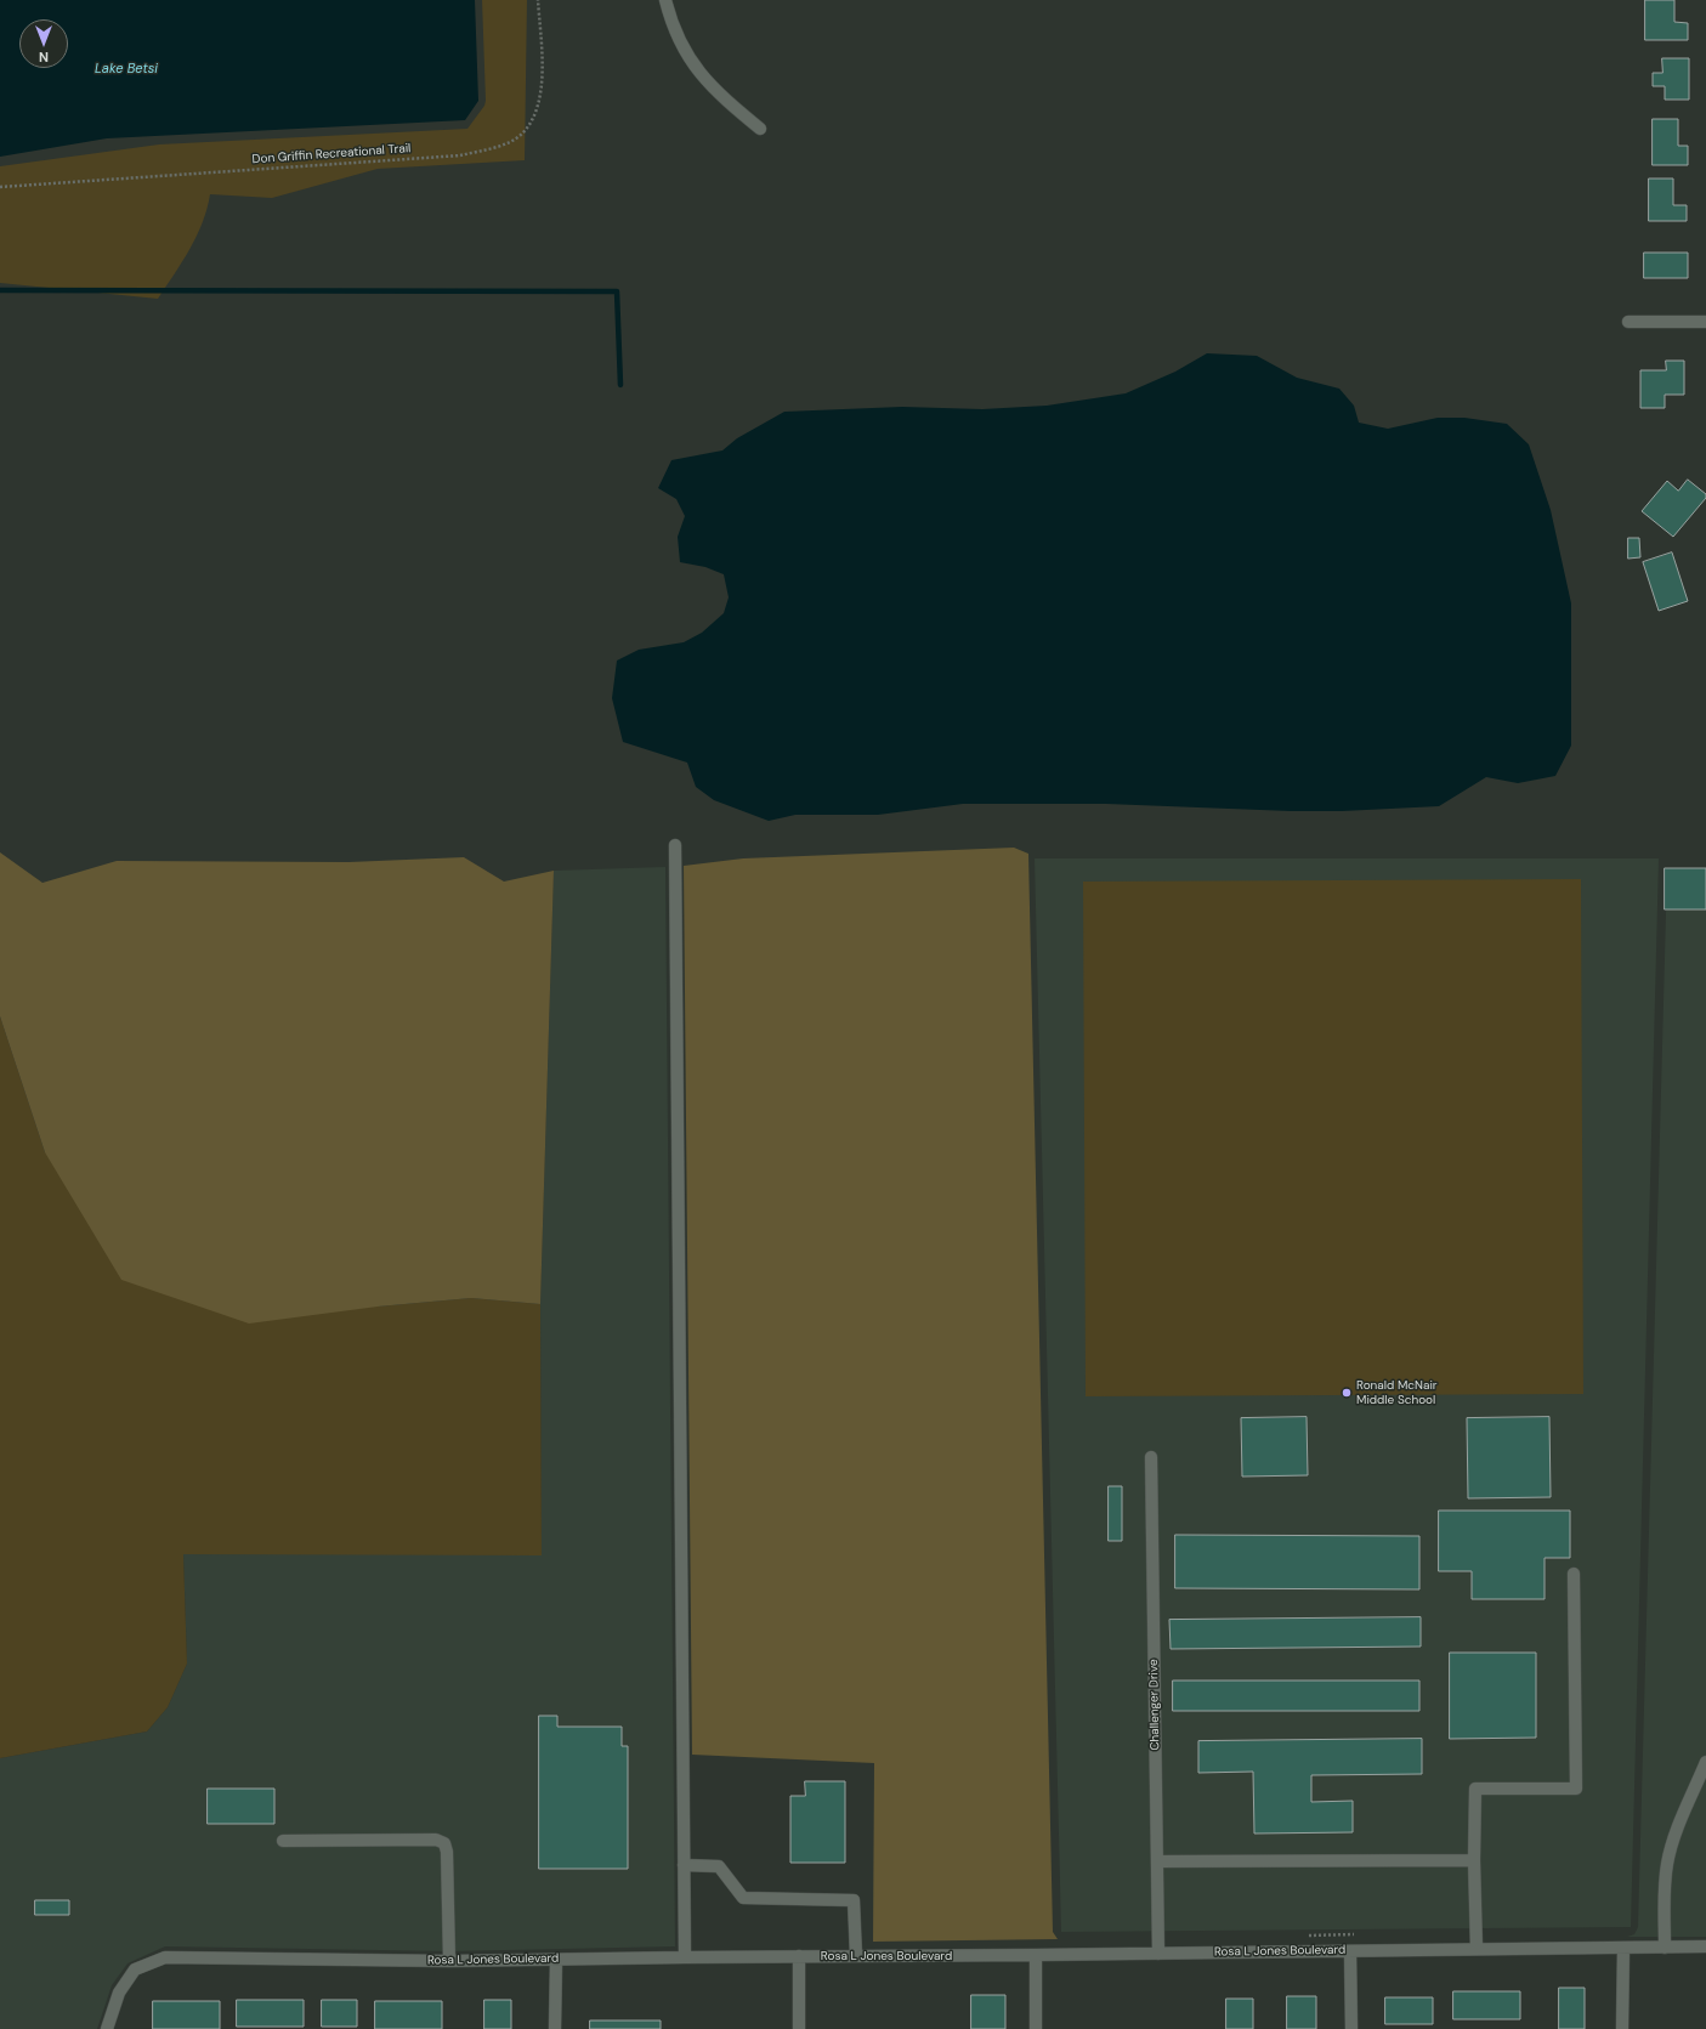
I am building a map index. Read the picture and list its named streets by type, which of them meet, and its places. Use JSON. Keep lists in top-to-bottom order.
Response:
{
  "streets": {
    "street": ["Challenger Drive", "Rosa L Jones Boulevard"],
    "path": ["Don Griffin Recreational Trail"]
  },
  "crossings": [
    ["Challenger Drive", "Rosa L Jones Boulevard"]
  ],
  "water": ["Lake Betsi"],
  "places": ["Ronald McNair Middle School"],
  "north": "bottom"
}
